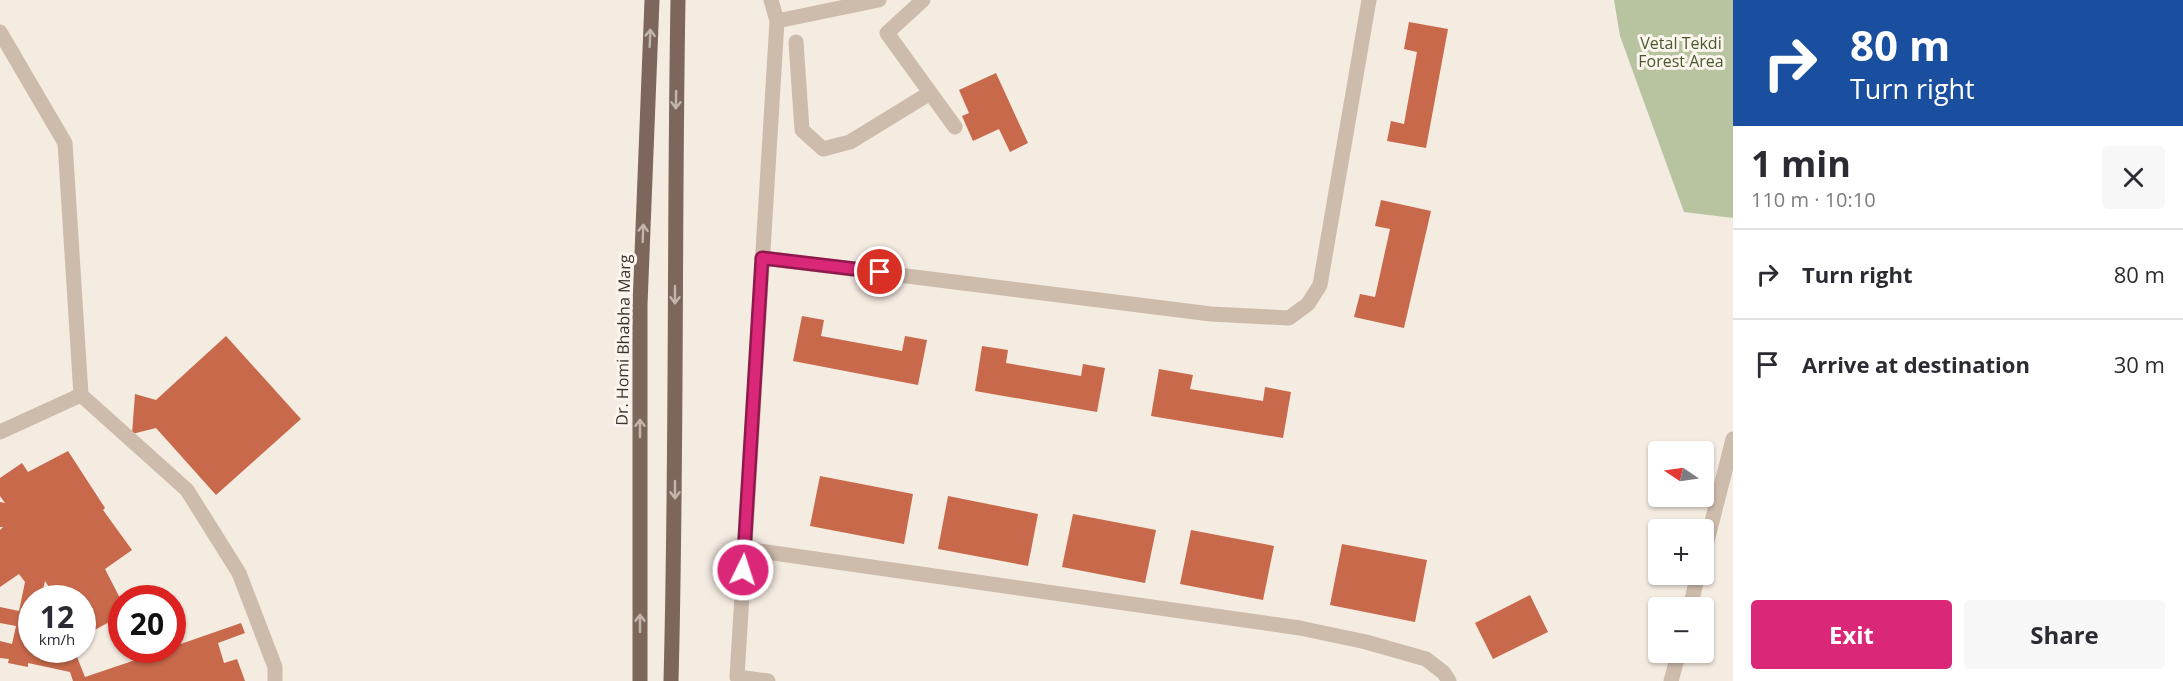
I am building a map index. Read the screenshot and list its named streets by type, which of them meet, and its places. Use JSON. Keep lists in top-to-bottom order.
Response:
{
  "streets": {
    "main road": ["Dr. Homi Bhabha Marg"]
  },
  "parks": ["Vetal Tekdi Forest Area"],
  "north": "left",
  "page": {
    "turn": ["80 m", "Turn right"],
    "heading": ["1 min", "110 m · 10:10"],
    "list": [
      {
        "name": "Turn right",
        "value": "80 m"
      },
      {
        "name": "Arrive at destination",
        "value": "30 m"
      }
    ],
    "map_buttons": ["+", "−"],
    "speed": "12 km/h",
    "limit": "20",
    "buttons": ["Exit", "Share"]
  }
}
